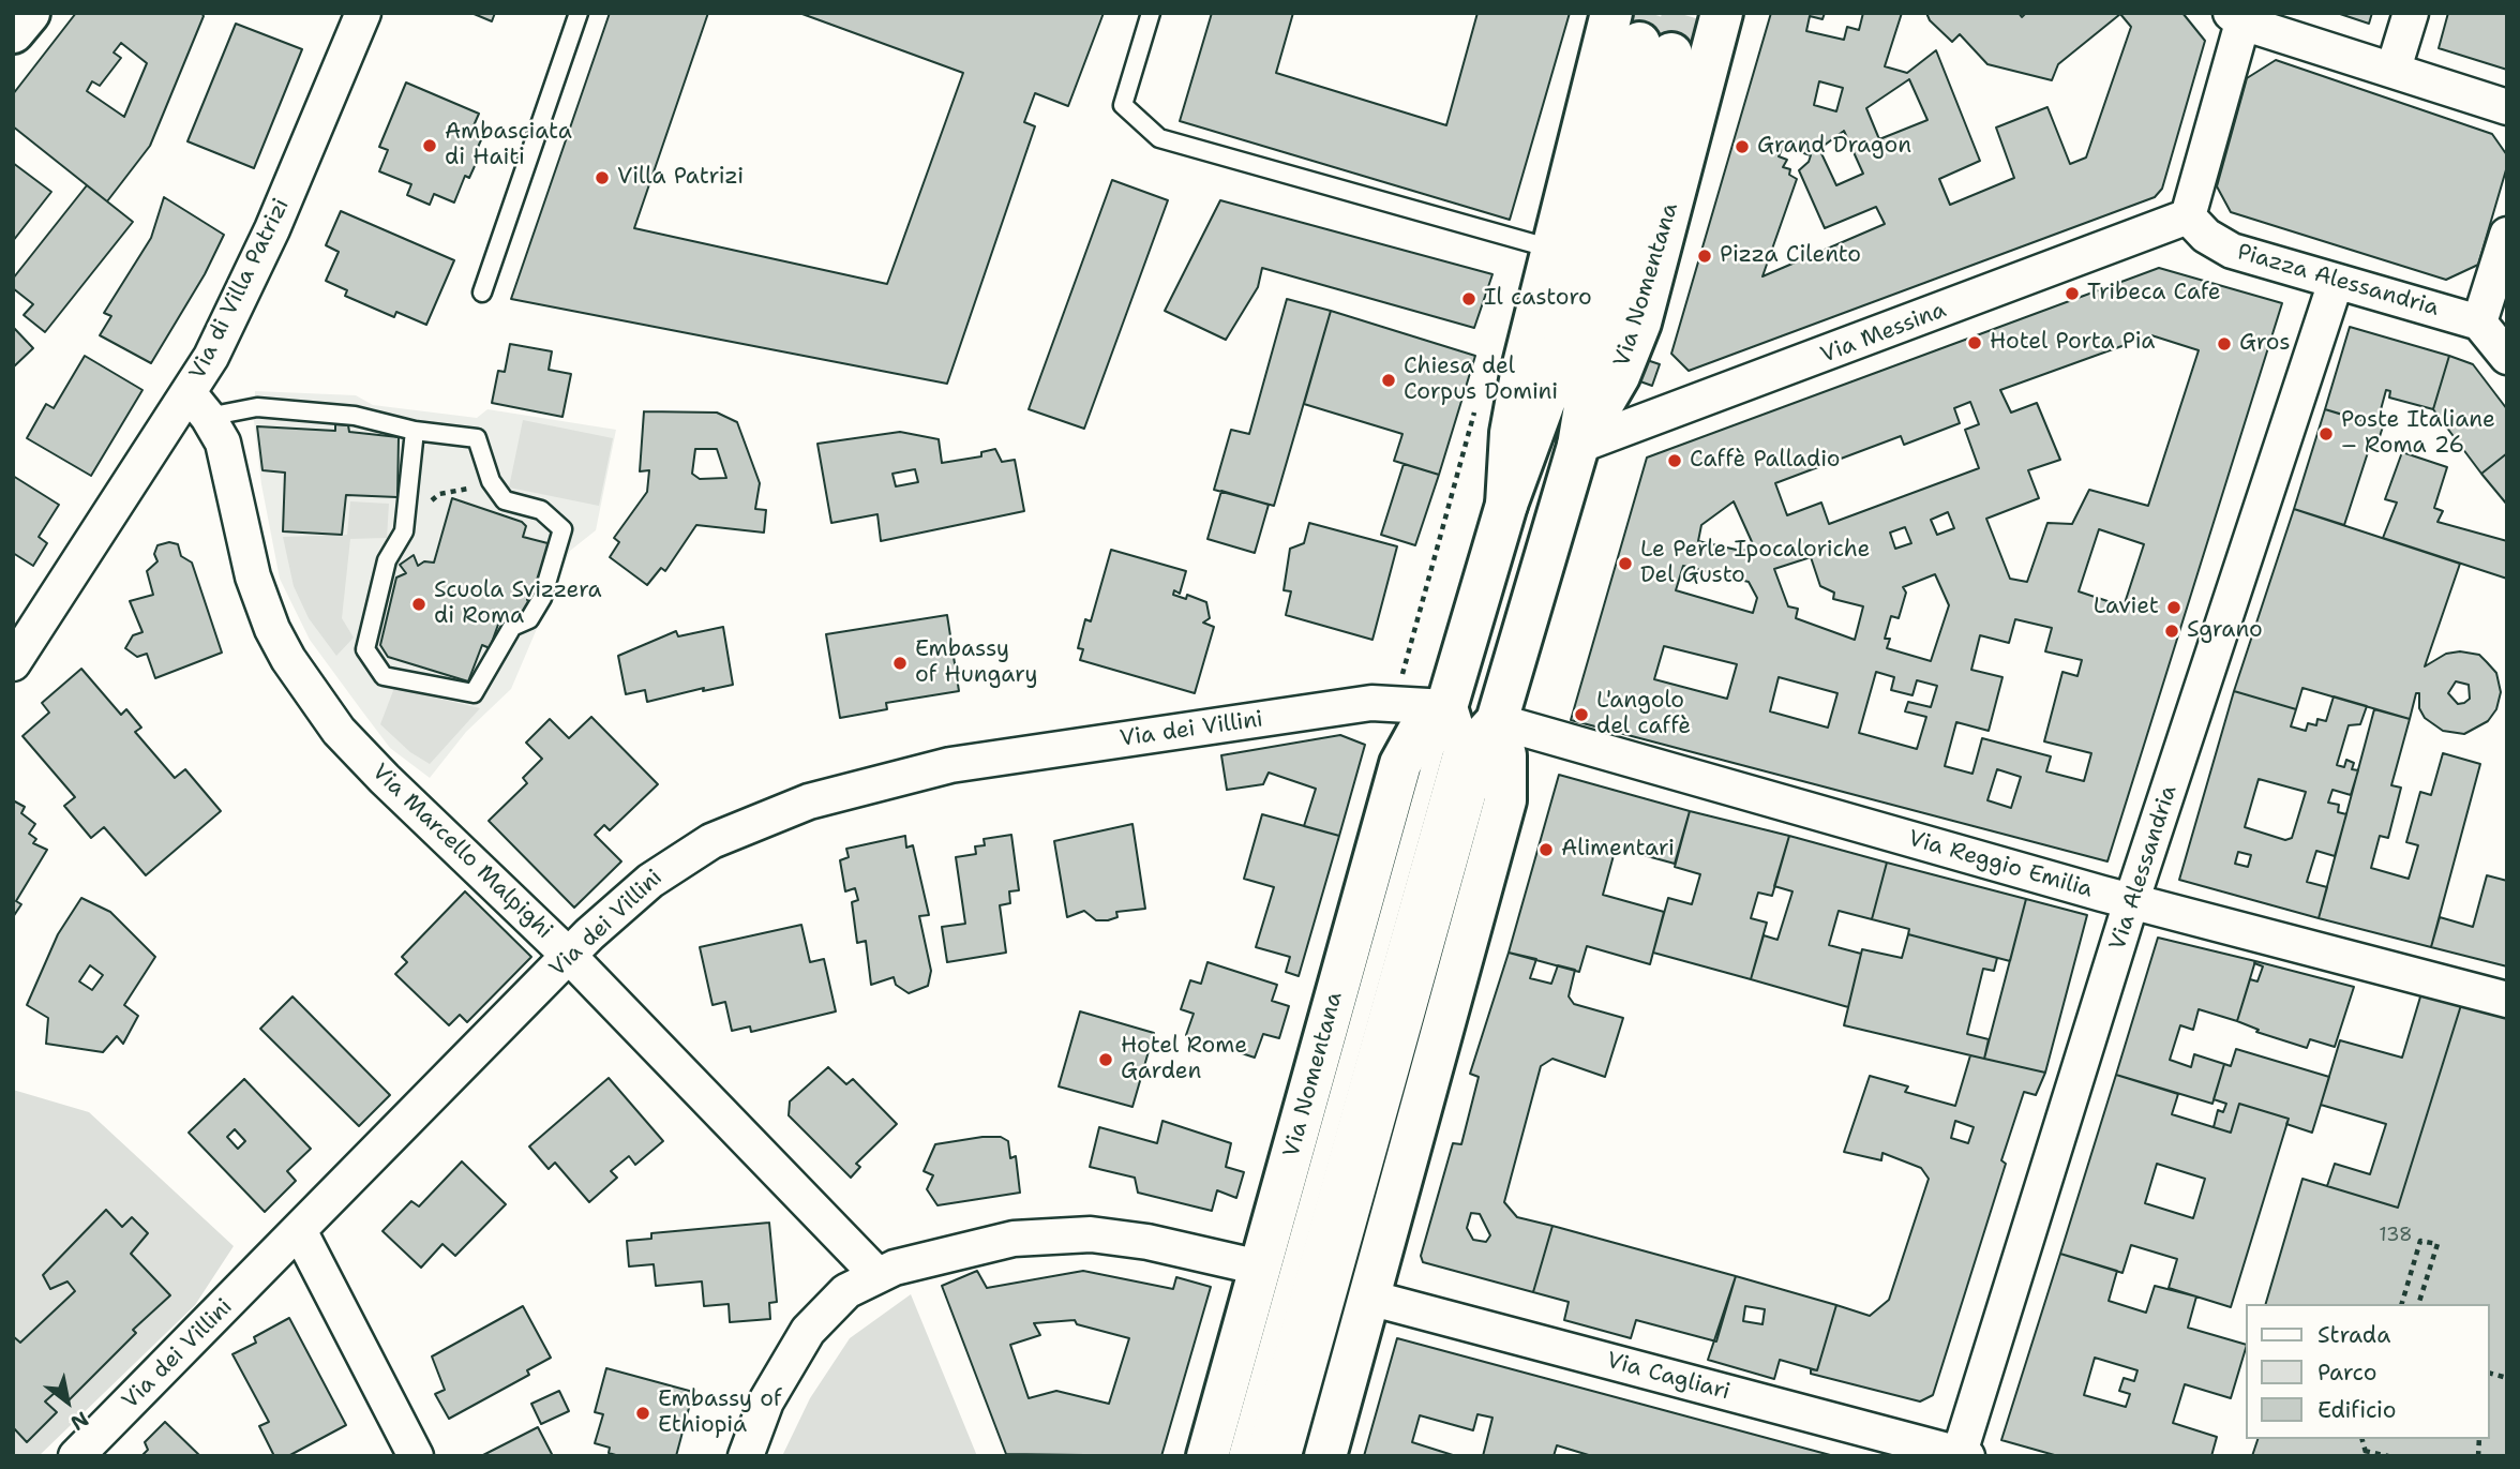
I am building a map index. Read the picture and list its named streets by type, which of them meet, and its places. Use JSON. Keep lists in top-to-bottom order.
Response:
{
  "streets": {
    "main road": ["Via Nomentana"],
    "street": [
      "Piazza Alessandria",
      "Via di Villa Patrizi",
      "Via Messina",
      "Via dei Villini",
      "Via Marcello Malpighi",
      "Via Reggio Emilia",
      "Via Alessandria",
      "Via Cagliari"
    ]
  },
  "crossings": [
    ["Piazza Alessandria", "Via Messina"],
    ["Piazza Alessandria", "Via Alessandria"],
    ["Via Nomentana", "Via Messina"],
    ["Via Nomentana", "Via dei Villini"],
    ["Via Nomentana", "Via Reggio Emilia"],
    ["Via Nomentana", "Via Cagliari"],
    ["Via di Villa Patrizi", "Via Marcello Malpighi"],
    ["Via dei Villini", "Via Marcello Malpighi"],
    ["Via Reggio Emilia", "Via Alessandria"],
    ["Via Alessandria", "Via Cagliari"]
  ],
  "places": [
    "Ambasciata di Haiti",
    "Grand Dragon",
    "Villa Patrizi",
    "Pizza Cilento",
    "Tribeca Cafe",
    "Il castoro",
    "Hotel Porta Pia",
    "Gros",
    "Chiesa del Corpus Domini",
    "Poste Italiane – Roma 26",
    "Caffè Palladio",
    "Le Perle Ipocaloriche Del Gusto",
    "Scuola Svizzera di Roma",
    "Laviet",
    "Sgrano",
    "Embassy of Hungary",
    "L'angolo del caffè",
    "Alimentari",
    "Hotel Rome Garden",
    "Embassy of Ethiopia"
  ],
  "house_numbers": ["138"],
  "legend": ["Strada", "Parco", "Edificio"],
  "north": "bottom right"
}
